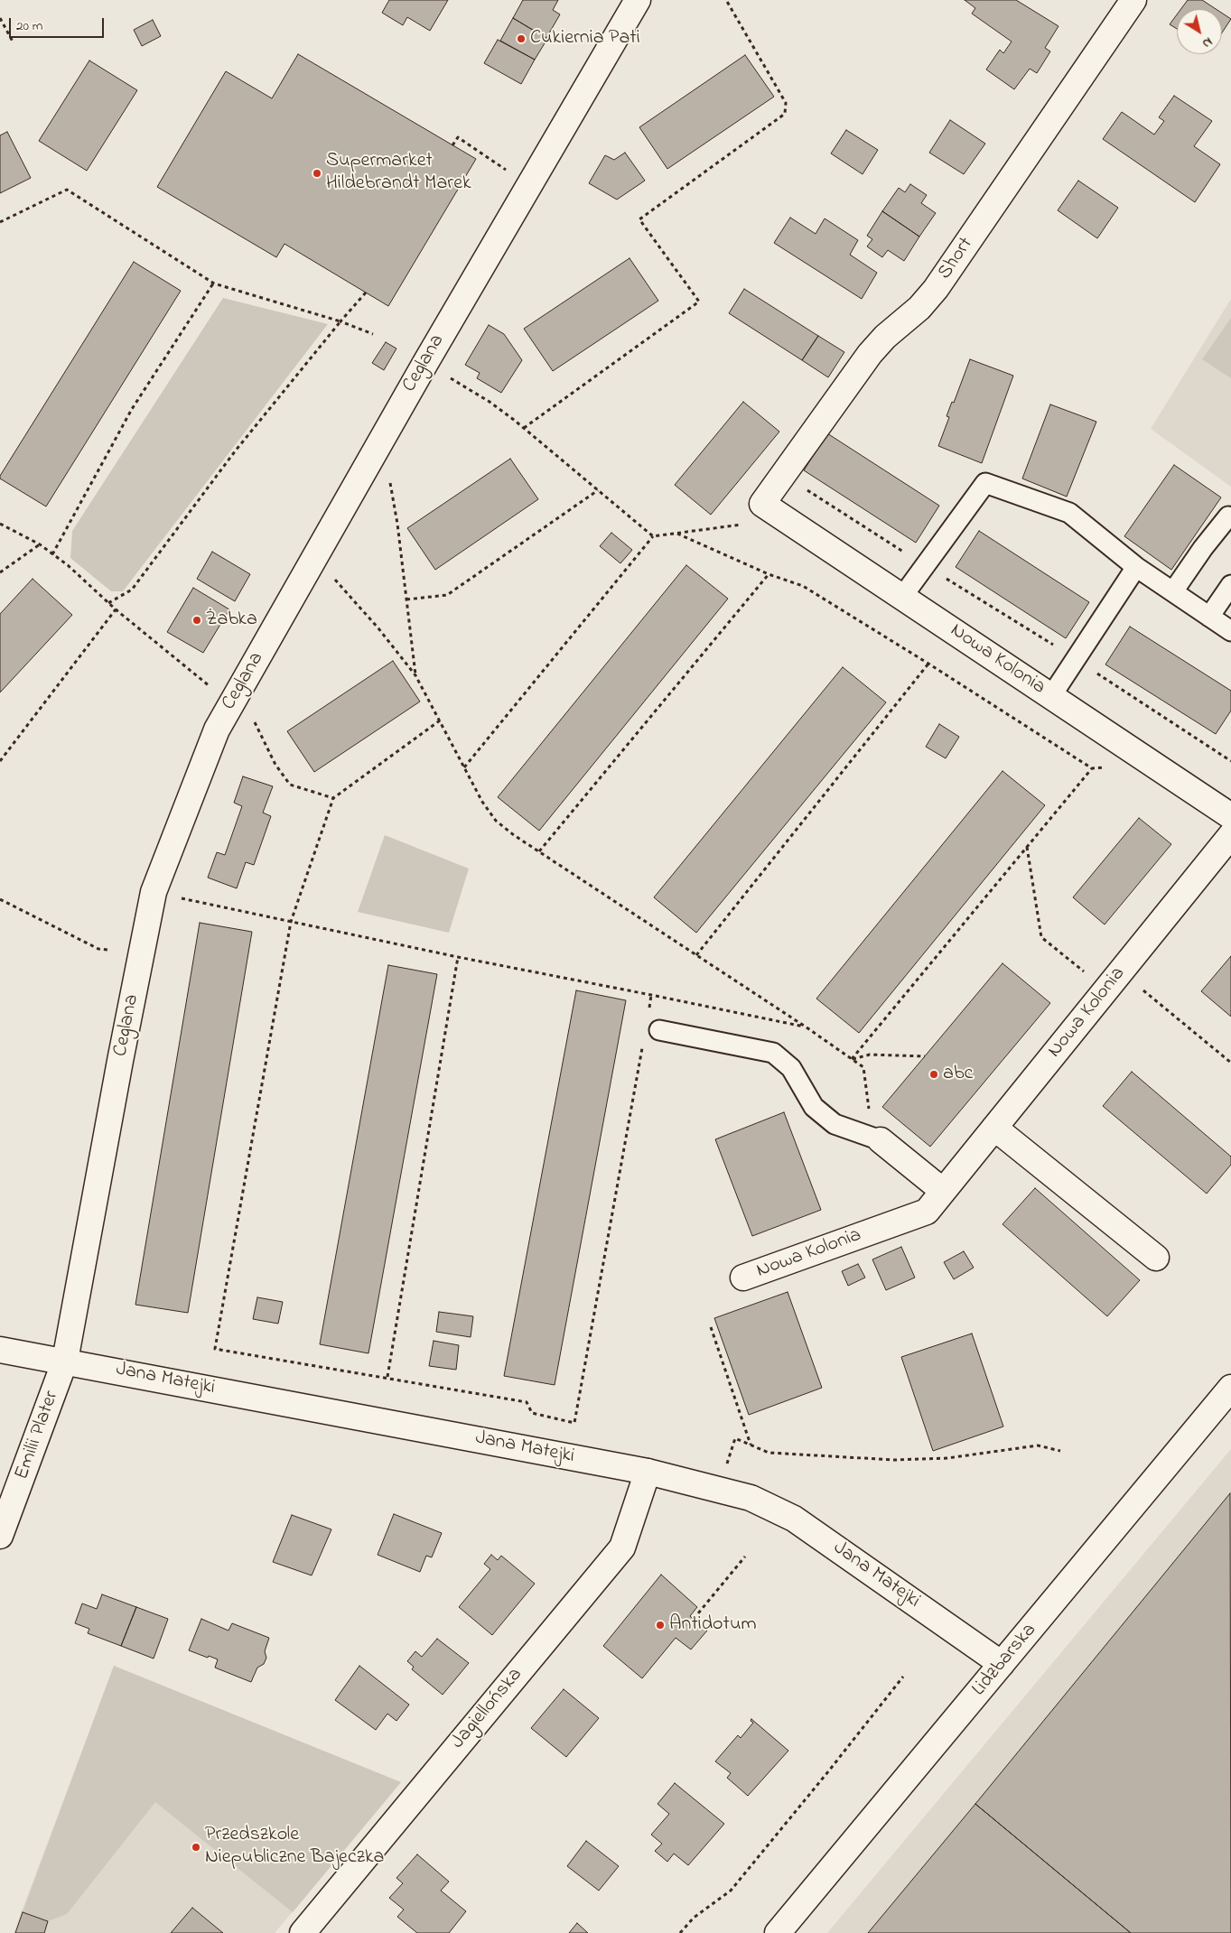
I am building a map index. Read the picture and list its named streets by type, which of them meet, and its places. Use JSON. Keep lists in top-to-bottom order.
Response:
{
  "streets": {
    "street": [
      "Short",
      "Ceglana",
      "Nowa Kolonia",
      "Jana Matejki",
      "Emilii Plater",
      "Lidzbarska",
      "Jagiellońska"
    ]
  },
  "crossings": [
    ["Short", "Nowa Kolonia"],
    ["Ceglana", "Jana Matejki"],
    ["Ceglana", "Emilii Plater"],
    ["Jana Matejki", "Emilii Plater"],
    ["Jana Matejki", "Lidzbarska"],
    ["Jana Matejki", "Jagiellońska"]
  ],
  "places": [
    "Cukiernia Pati",
    "Supermarket Hildebrandt Marek",
    "Żabka",
    "abc",
    "Antidotum",
    "Przedszkole Niepubliczne Bajeczka"
  ],
  "scale_bar": "20 m",
  "north": "bottom right"
}
